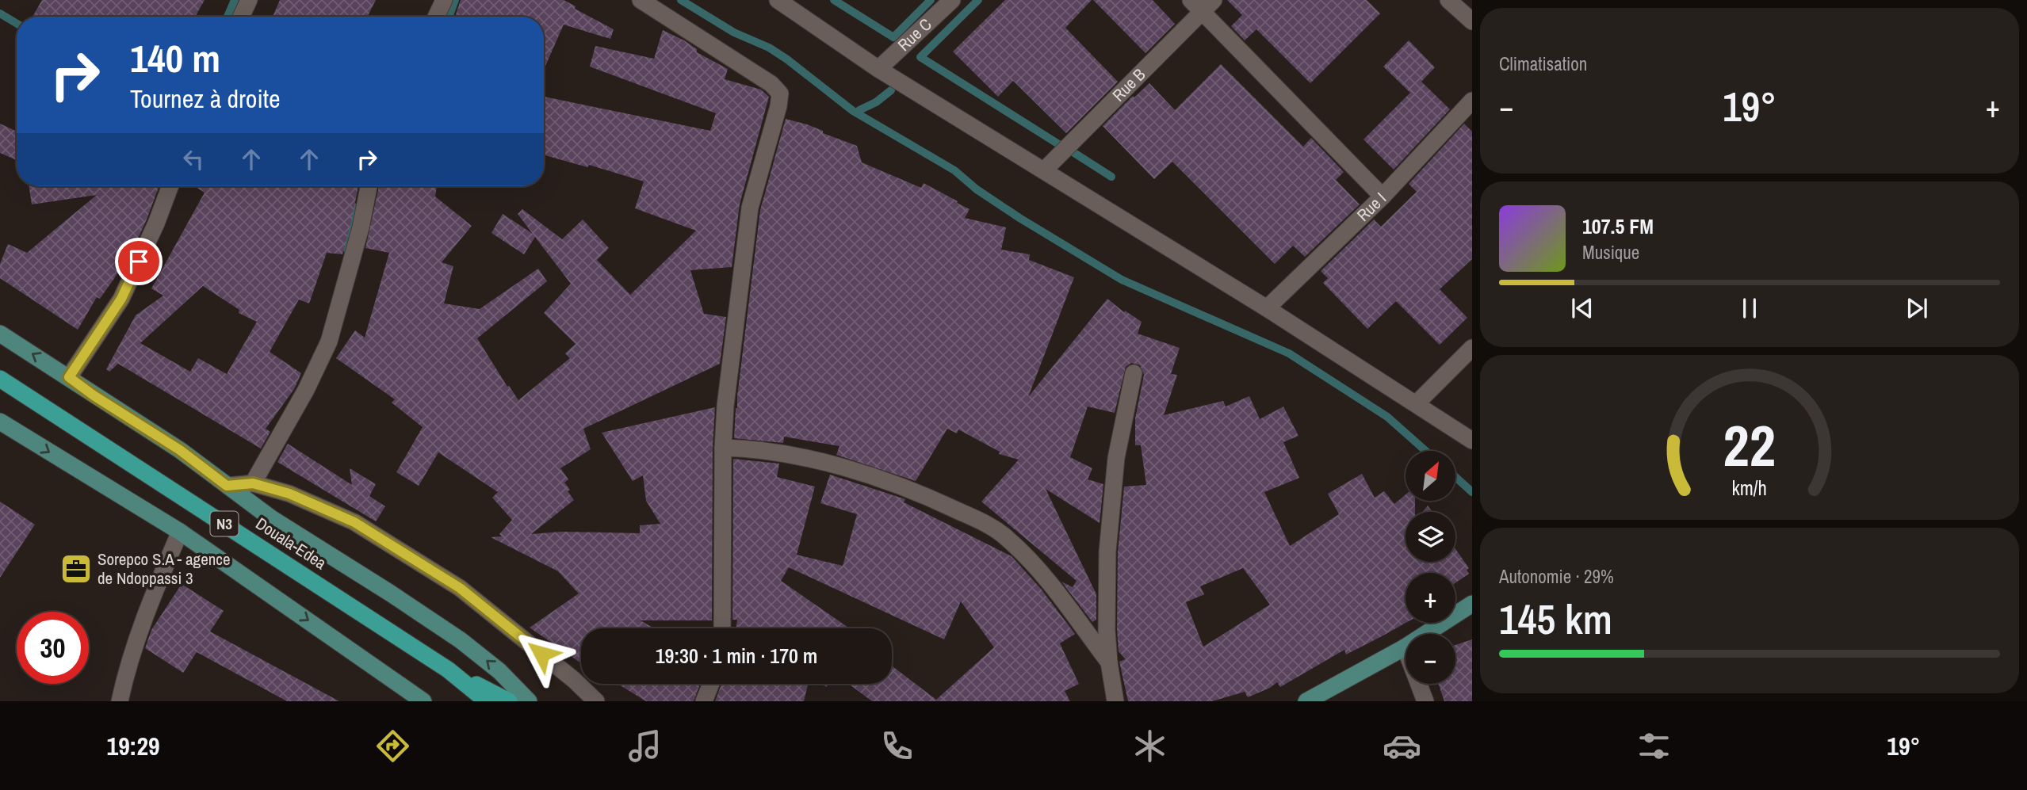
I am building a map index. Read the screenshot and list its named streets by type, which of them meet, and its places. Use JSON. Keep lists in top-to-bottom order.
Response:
{
  "streets": {
    "highway": ["N3", "Douala-Edea"],
    "street": ["Rue C", "Rue B", "Rue I"]
  },
  "places": {
    "office": ["Sorepco S.A - agence de Ndoppassi 3"]
  },
  "north": "top right",
  "page": {
    "tile": [
      "Climatisation",
      ["Autonomie · 29%", "145 km"]
    ],
    "turn": ["140 m", "Tournez à droite"],
    "heat": ["−", "19°", "+"],
    "song": ["107.5 FM", "Musique"],
    "map_buttons": ["+", "−"],
    "limit": "30",
    "trip": "19:30 · 1 min · 170 m",
    "tabs": ["19:29", "19°"],
    "gauge": ["22", "km/h"]
  }
}
